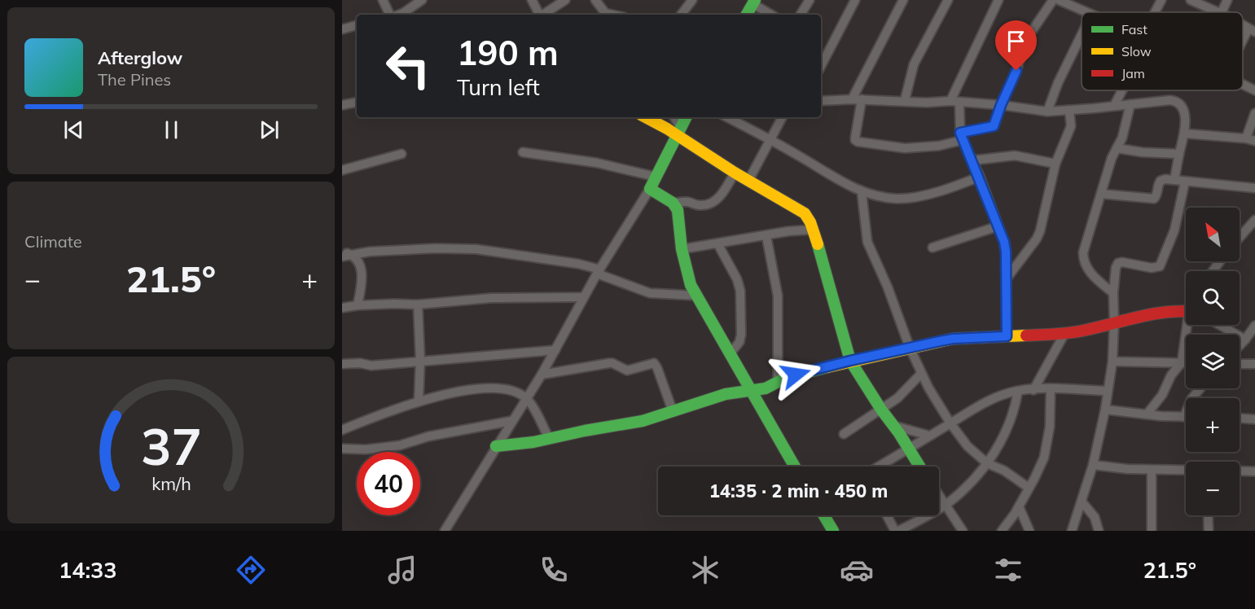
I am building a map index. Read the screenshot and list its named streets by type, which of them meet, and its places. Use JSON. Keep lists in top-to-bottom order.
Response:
{
  "legend": ["Fast", "Slow", "Jam"],
  "north": "top left",
  "page": {
    "turn": ["190 m", "Turn left"],
    "song": ["Afterglow", "The Pines"],
    "tile": "Climate",
    "map_buttons": ["+", "−"],
    "heat": ["−", "21.5°", "+"],
    "limit": "40",
    "trip": "14:35 · 2 min · 450 m",
    "tabs": ["14:33", "21.5°"],
    "gauge": ["37", "km/h"]
  }
}
